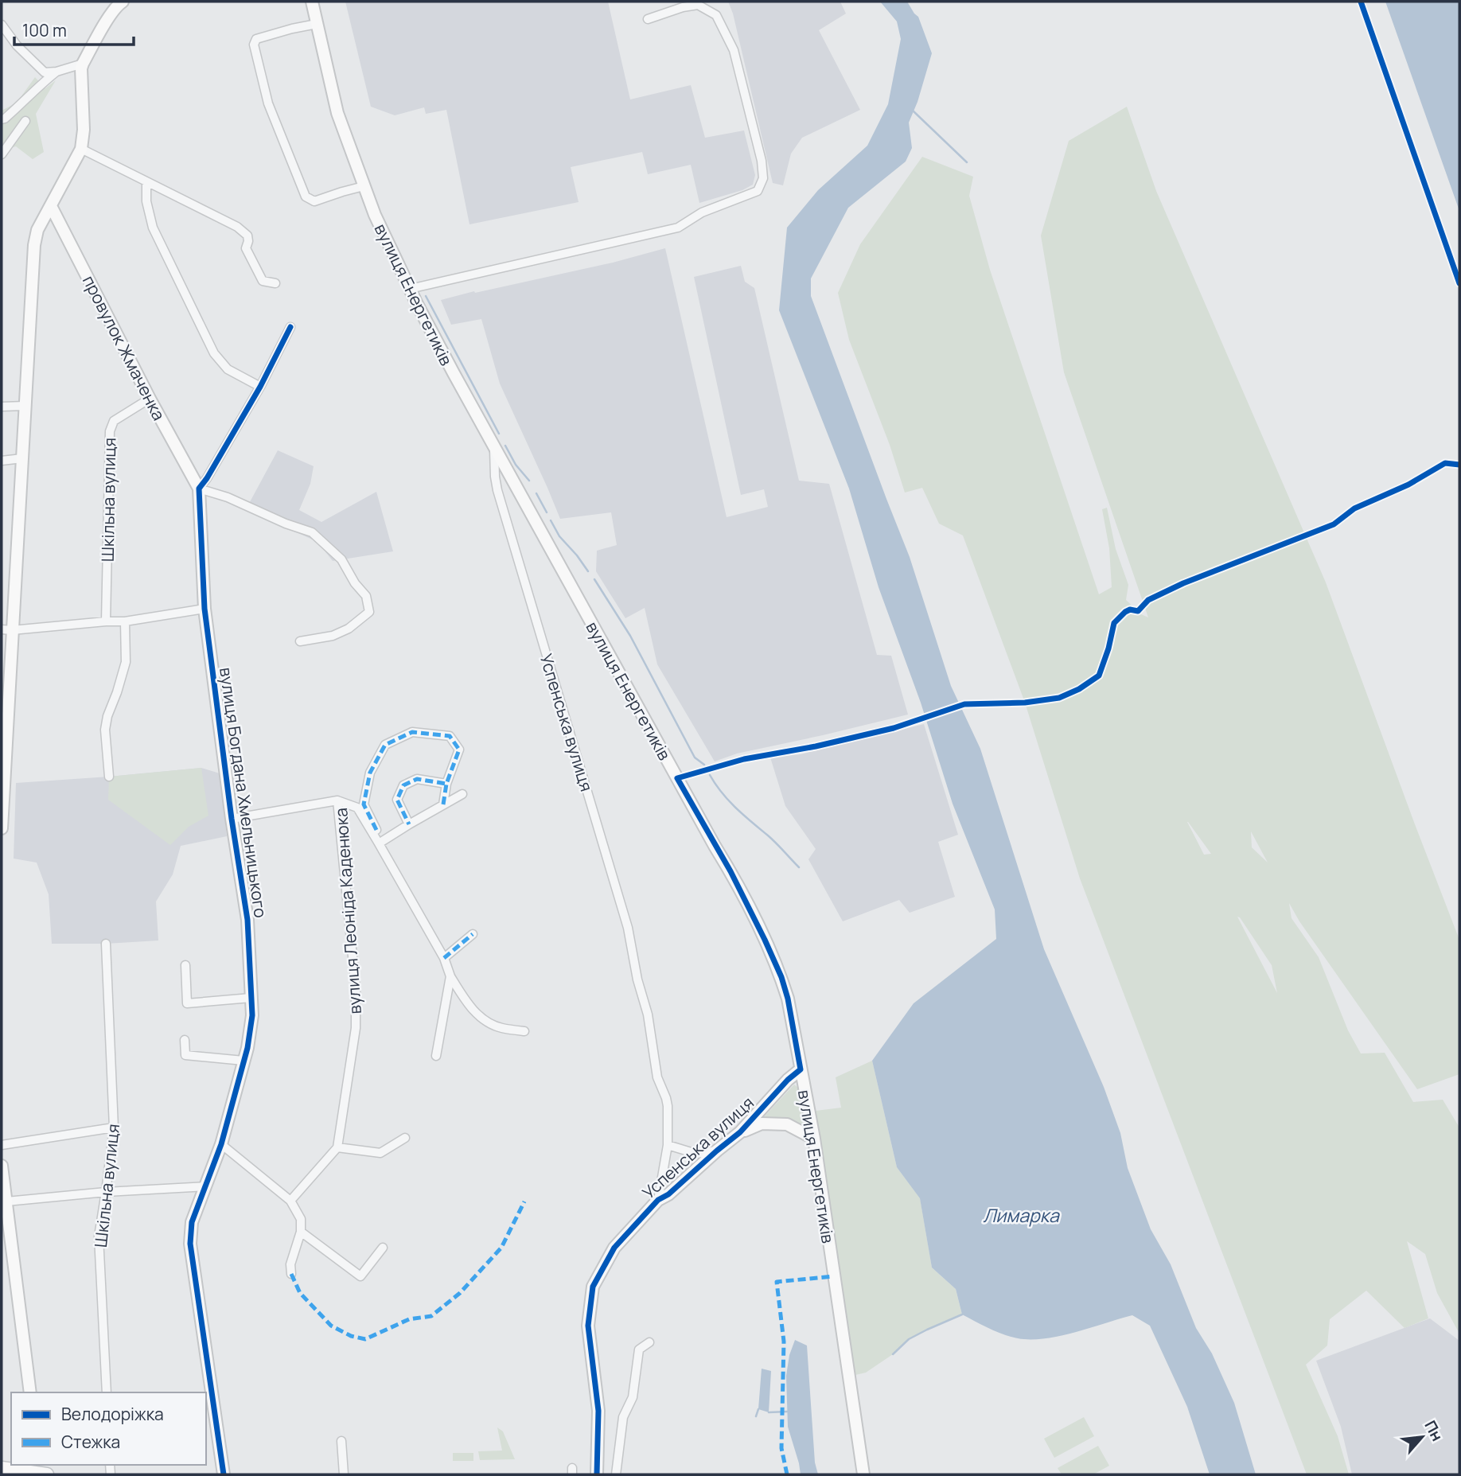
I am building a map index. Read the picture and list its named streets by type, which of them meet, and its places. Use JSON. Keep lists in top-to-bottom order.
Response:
{
  "streets": {
    "street": [
      "вулиця Енергетиків",
      "провулок Жмаченка",
      "Шкільна вулиця",
      "Успенська вулиця",
      "вулиця Богдана Хмельницького",
      "вулиця Леоніда Каденюка"
    ]
  },
  "crossings": [
    ["вулиця Енергетиків", "Успенська вулиця"],
    ["провулок Жмаченка", "Шкільна вулиця"],
    ["провулок Жмаченка", "вулиця Богдана Хмельницького"],
    ["вулиця Богдана Хмельницького", "вулиця Леоніда Каденюка"]
  ],
  "water": ["Лимарка"],
  "legend": ["Велодоріжка", "Стежка"],
  "scale_bar": "100 m",
  "north": "top right"
}
